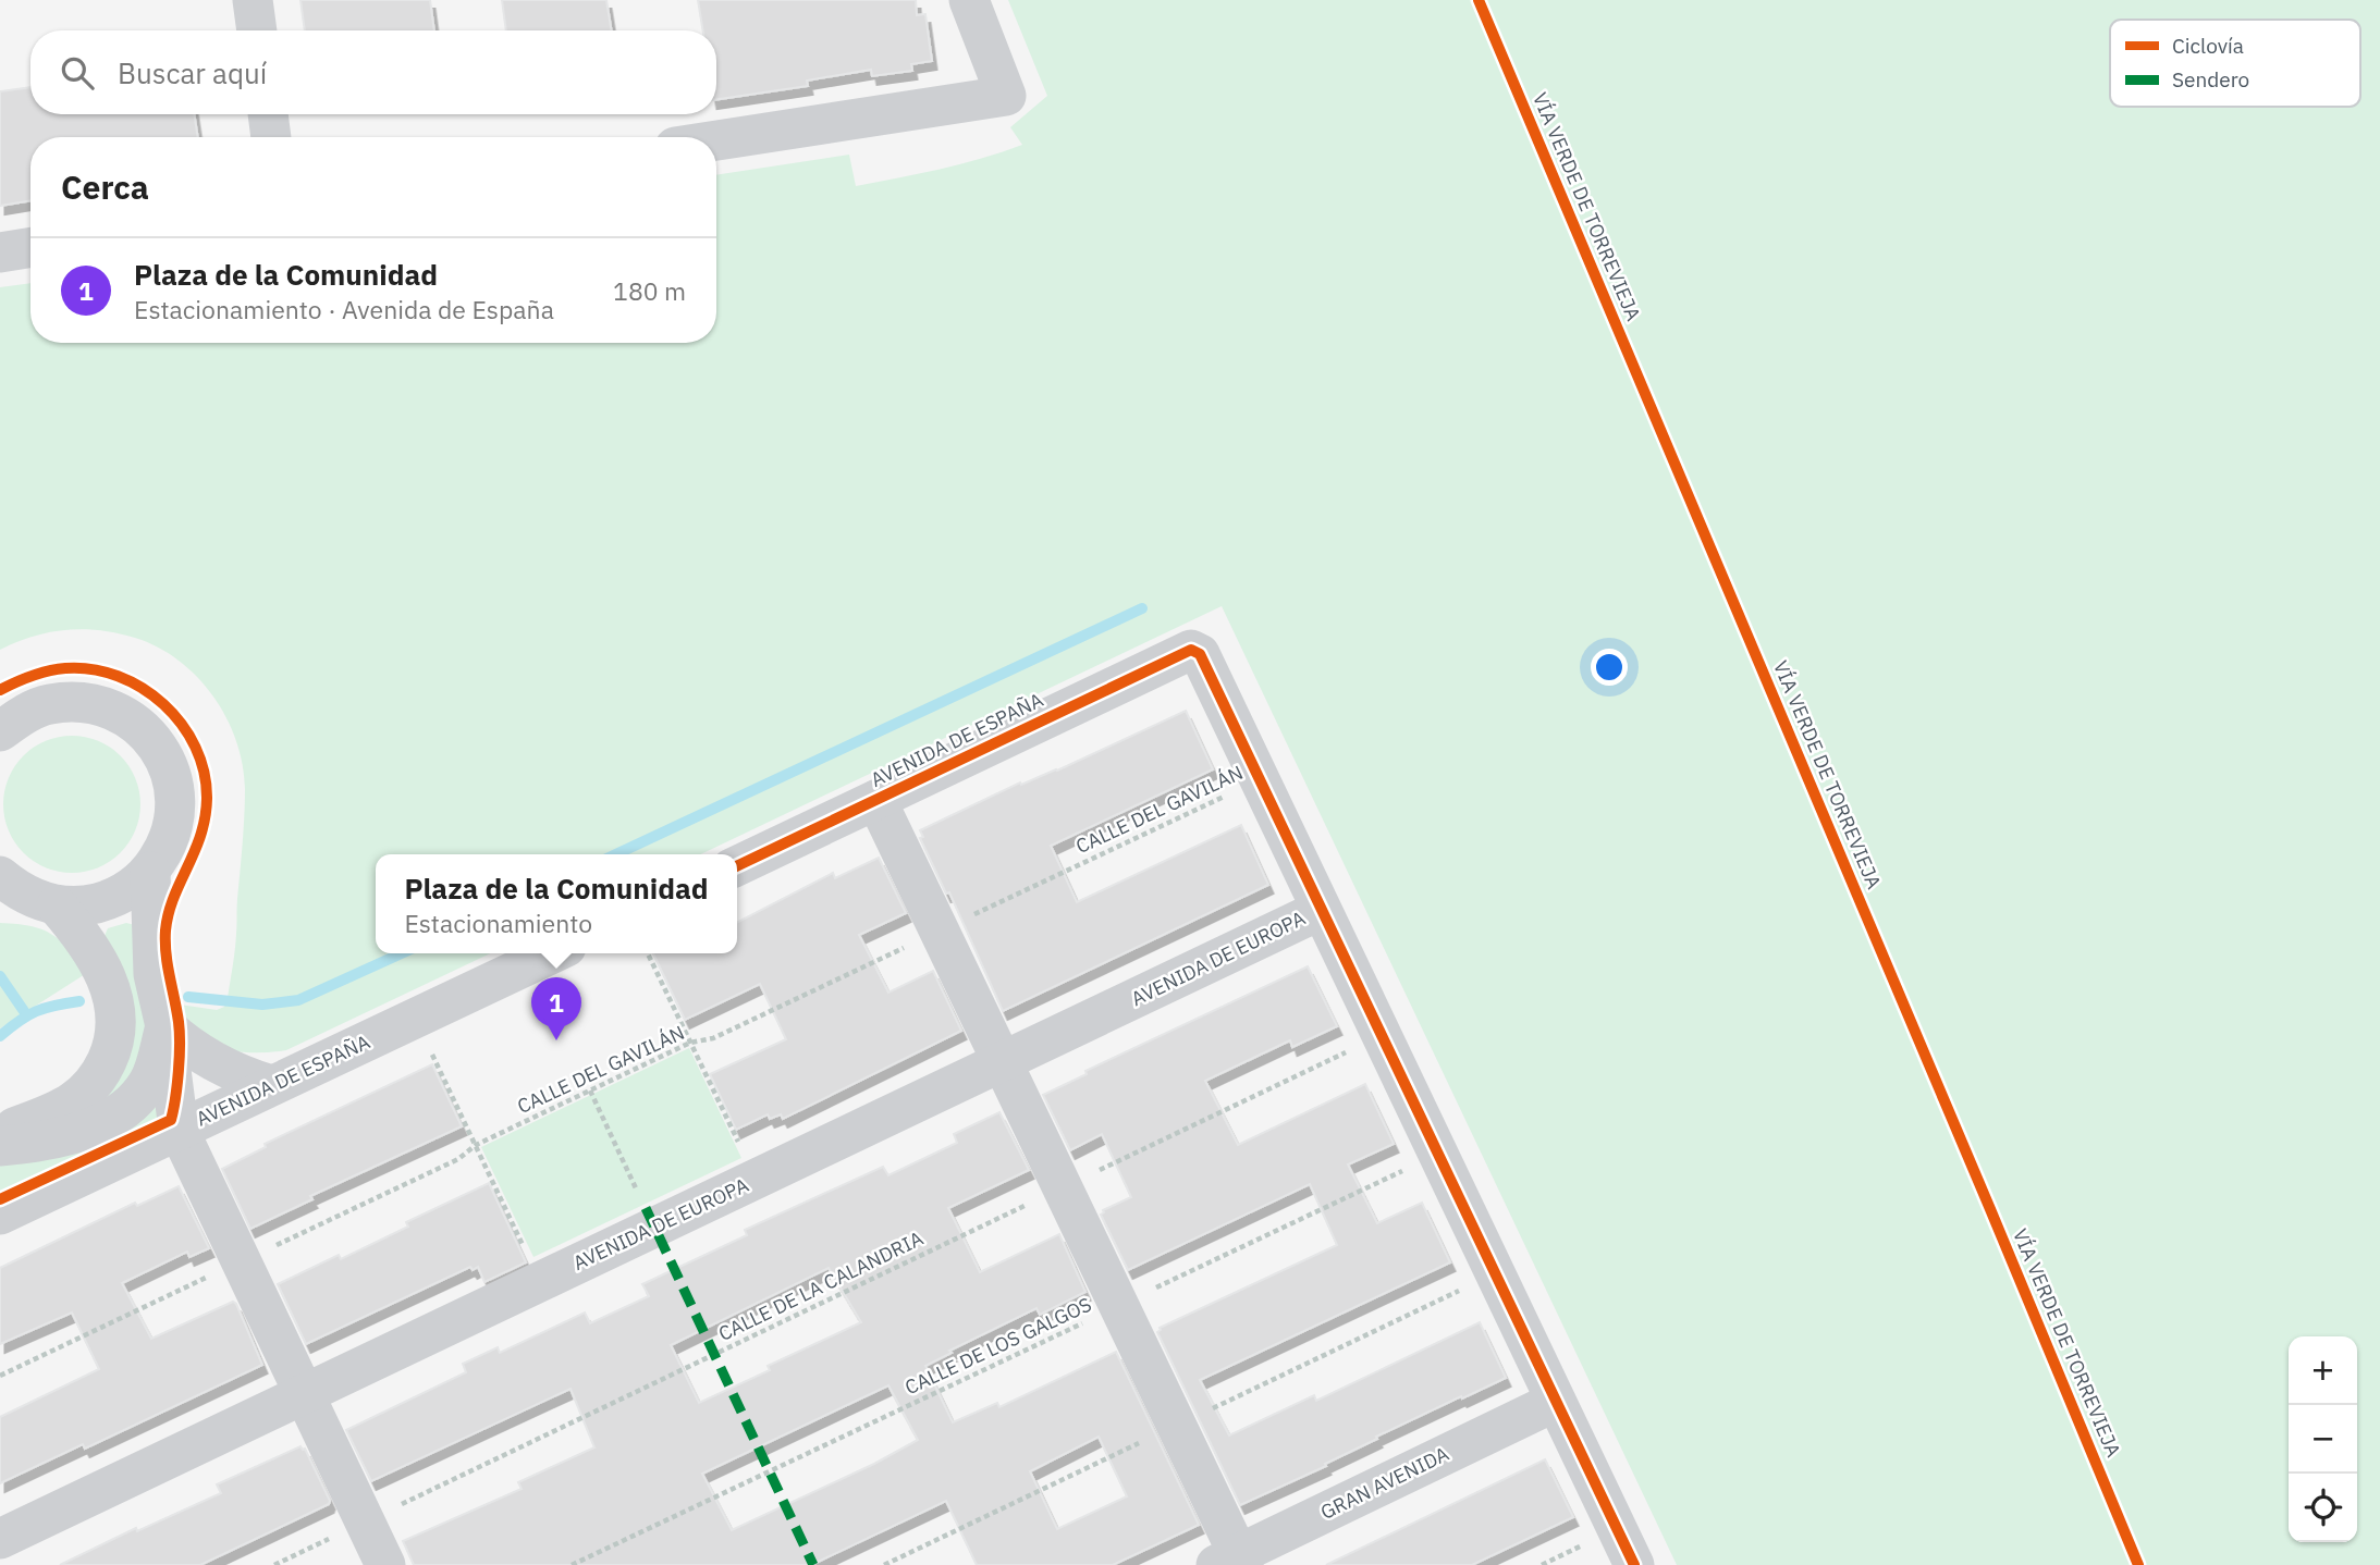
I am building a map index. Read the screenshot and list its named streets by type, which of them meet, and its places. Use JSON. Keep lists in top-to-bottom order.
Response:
{
  "streets": {
    "street": ["AVENIDA DE ESPAÑA", "AVENIDA DE EUROPA", "GRAN AVENIDA"],
    "path": ["CALLE DE LA CALANDRIA", "CALLE DE LOS GALGOS"],
    "cycle path": ["VÍA VERDE DE TORREVIEJA", "CALLE DEL GAVILÁN"]
  },
  "crossings": [
    ["AVENIDA DE ESPAÑA", "CALLE DEL GAVILÁN"]
  ],
  "legend": ["Ciclovía", "Sendero"],
  "page": {
    "search": "Buscar aquí",
    "heading": "Cerca",
    "list": [
      {
        "mark": "1",
        "name": "Plaza de la Comunidad",
        "note": "Estacionamiento · Avenida de España",
        "value": "180 m"
      }
    ],
    "popup": ["Plaza de la Comunidad", "Estacionamiento"],
    "pins": "1",
    "map_buttons": ["+", "−"]
  }
}
